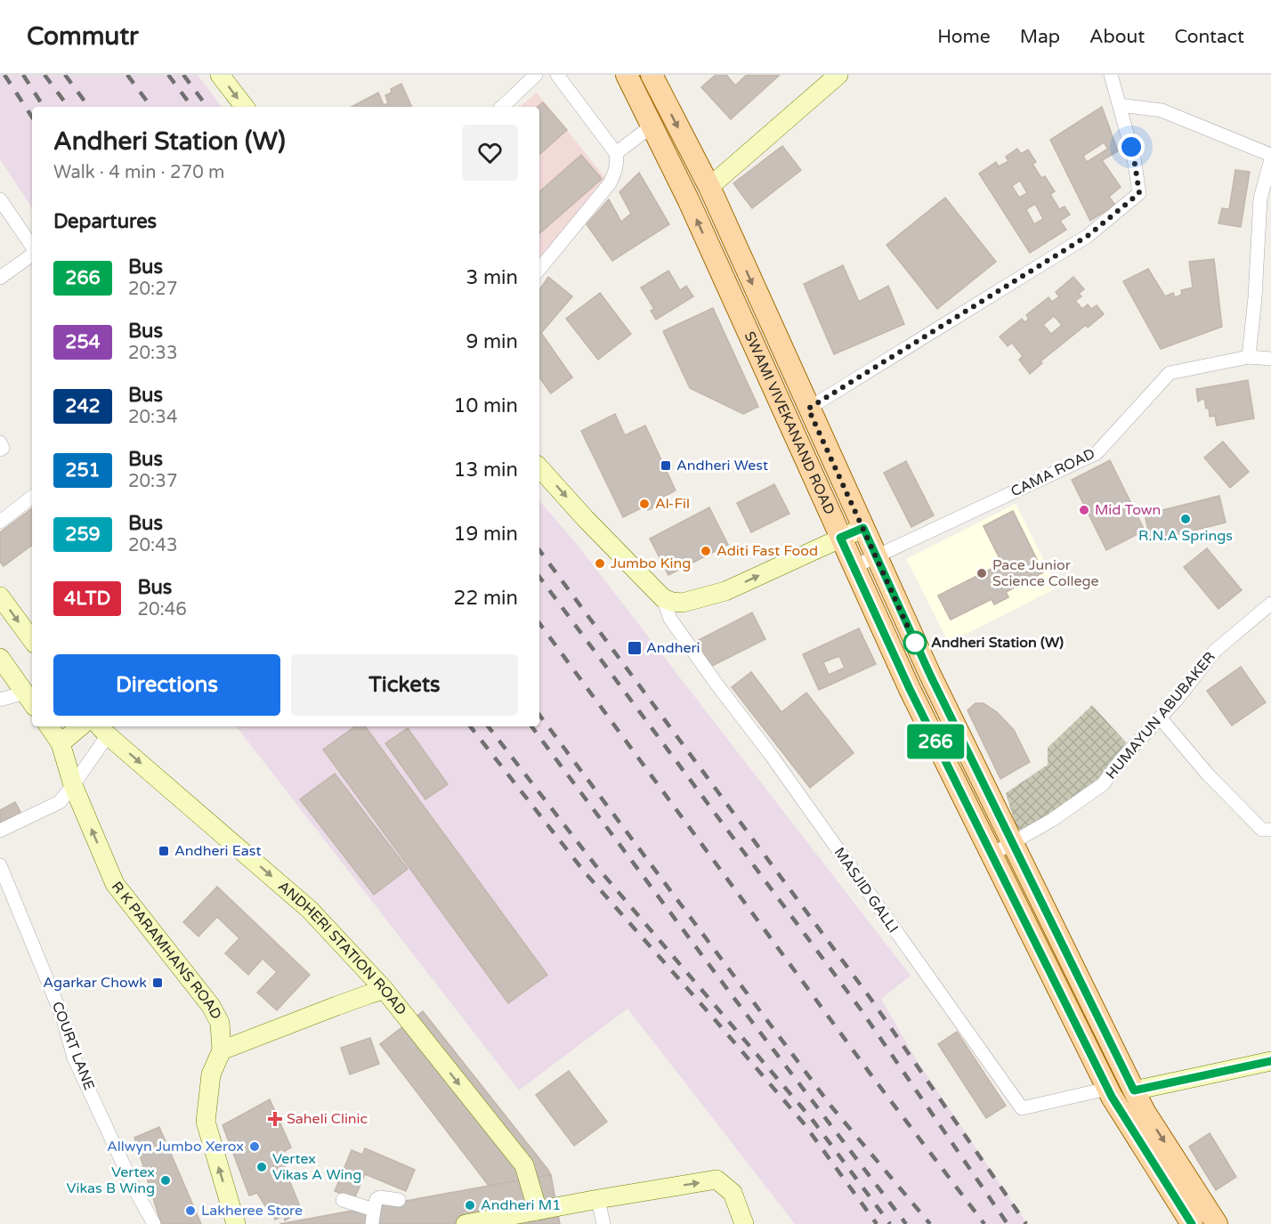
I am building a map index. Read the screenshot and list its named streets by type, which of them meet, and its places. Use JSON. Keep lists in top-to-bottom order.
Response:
{
  "streets": {
    "main road": ["SWAMI VIVEKANAND ROAD", "ANDHERI STATION ROAD", "R K PARAMHANS ROAD"],
    "street": [
      "CAMA ROAD",
      "HUMAYUN ABUBAKER",
      "MASJID GALLI",
      "COURT LANE"
    ]
  },
  "crossings": [
    ["SWAMI VIVEKANAND ROAD", "CAMA ROAD"],
    ["SWAMI VIVEKANAND ROAD", "HUMAYUN ABUBAKER"],
    ["SWAMI VIVEKANAND ROAD", "MASJID GALLI"]
  ],
  "one_way": ["ANDHERI STATION ROAD", "R K PARAMHANS ROAD"],
  "places": {
    "transit": [
      "Andheri West",
      "Andheri",
      "Andheri East",
      "Agarkar Chowk"
    ],
    "other": [
      "Al-Fil",
      "Mid Town",
      "R.N.A Springs",
      "Aditi Fast Food",
      "Jumbo King",
      "Pace Junior Science College",
      "Andheri Station (W)",
      "Allwyn Jumbo Xerox",
      "Vertex Vikas A Wing",
      "Vertex Vikas B Wing",
      "Andheri M1",
      "Lakheree Store"
    ],
    "health": ["Saheli Clinic"]
  },
  "lines": ["bus line 266"],
  "page": {
    "header": "Commutr",
    "nav": [
      "Home",
      "Map",
      "About",
      "Contact"
    ],
    "on_map": "266",
    "heading": [
      ["Andheri Station (W)", "Walk · 4 min · 270 m"],
      "Departures"
    ],
    "list": [
      {
        "mark": "266",
        "name": "Bus",
        "note": "20:27",
        "value": "3 min"
      },
      {
        "mark": "254",
        "name": "Bus",
        "note": "20:33",
        "value": "9 min"
      },
      {
        "mark": "242",
        "name": "Bus",
        "note": "20:34",
        "value": "10 min"
      },
      {
        "mark": "251",
        "name": "Bus",
        "note": "20:37",
        "value": "13 min"
      },
      {
        "mark": "259",
        "name": "Bus",
        "note": "20:43",
        "value": "19 min"
      },
      {
        "mark": "4LTD",
        "name": "Bus",
        "note": "20:46",
        "value": "22 min"
      }
    ],
    "buttons": ["Directions", "Tickets"]
  }
}
